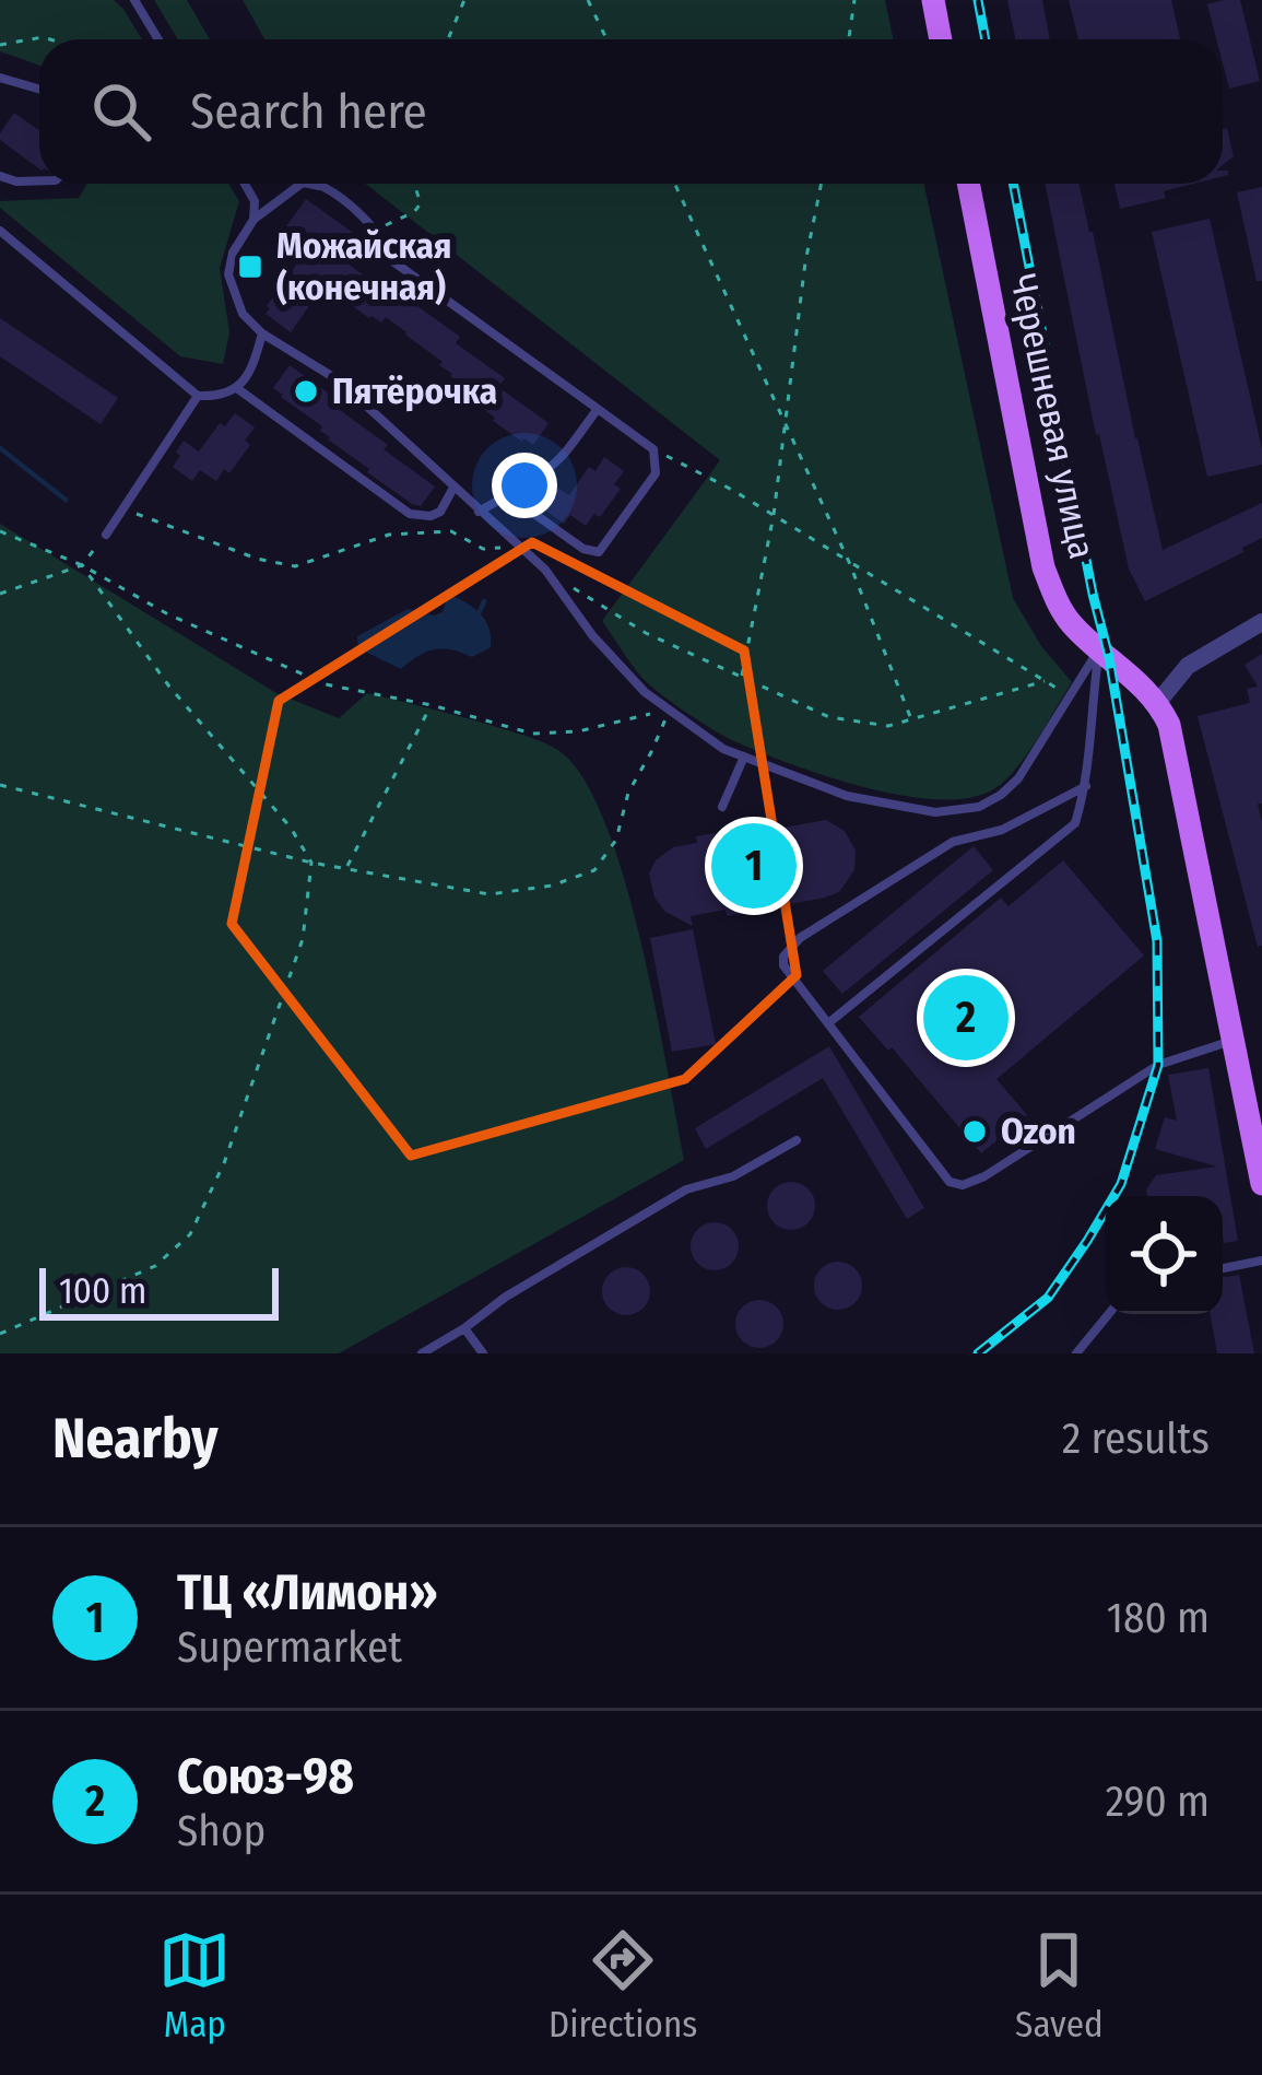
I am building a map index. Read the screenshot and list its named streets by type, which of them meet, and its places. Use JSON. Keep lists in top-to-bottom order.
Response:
{
  "streets": {
    "main road": ["Черешневая улица"]
  },
  "places": {
    "transit": ["Можайская (конечная)"],
    "other": ["Пятёрочка", "Ozon"]
  },
  "scale_bar": "100 m",
  "page": {
    "search": "Search here",
    "pins": ["1", "2"],
    "scale": "100 m",
    "heading": ["Nearby", "2 results"],
    "list": [
      {
        "mark": "1",
        "name": "ТЦ «Лимон»",
        "note": "Supermarket",
        "value": "180 m"
      },
      {
        "mark": "2",
        "name": "Союз-98",
        "note": "Shop",
        "value": "290 m"
      }
    ],
    "nav": ["Map", "Directions", "Saved"]
  }
}
